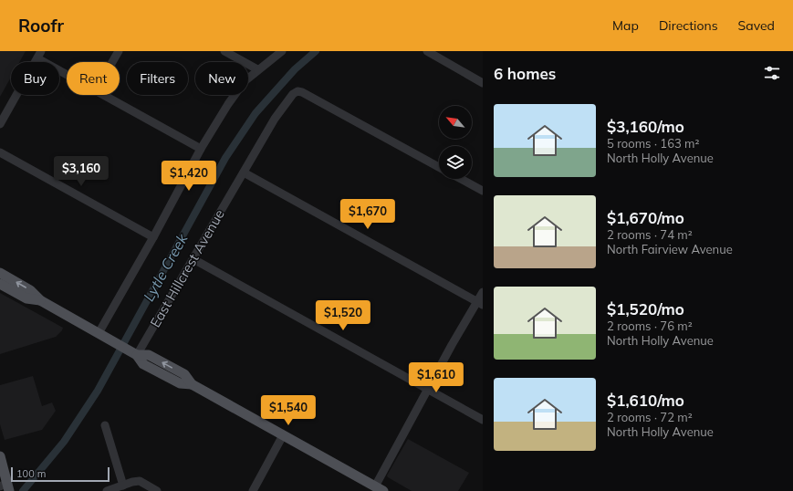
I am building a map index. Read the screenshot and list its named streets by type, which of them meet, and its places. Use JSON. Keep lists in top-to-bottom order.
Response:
{
  "streets": {
    "street": ["East Hillcrest Avenue"]
  },
  "water": ["Lytle Creek"],
  "scale_bar": "100 m",
  "north": "top left",
  "page": {
    "header": "Roofr",
    "nav": ["Map", "Directions", "Saved"],
    "heading": "6 homes",
    "chip": [
      "Buy",
      "Rent",
      "Filters",
      "New"
    ],
    "list": [
      {
        "name": "$3,160/mo",
        "note": "5 rooms · 163 m² · North Holly Avenue"
      },
      {
        "name": "$1,670/mo",
        "note": "2 rooms · 74 m² · North Fairview Avenue"
      },
      {
        "name": "$1,520/mo",
        "note": "2 rooms · 76 m² · North Holly Avenue"
      },
      {
        "name": "$1,610/mo",
        "note": "2 rooms · 72 m² · North Holly Avenue"
      }
    ],
    "price": [
      "$3,160",
      "$1,420",
      "$1,670",
      "$1,520",
      "$1,610",
      "$1,540"
    ],
    "scale": "100 m"
  }
}
